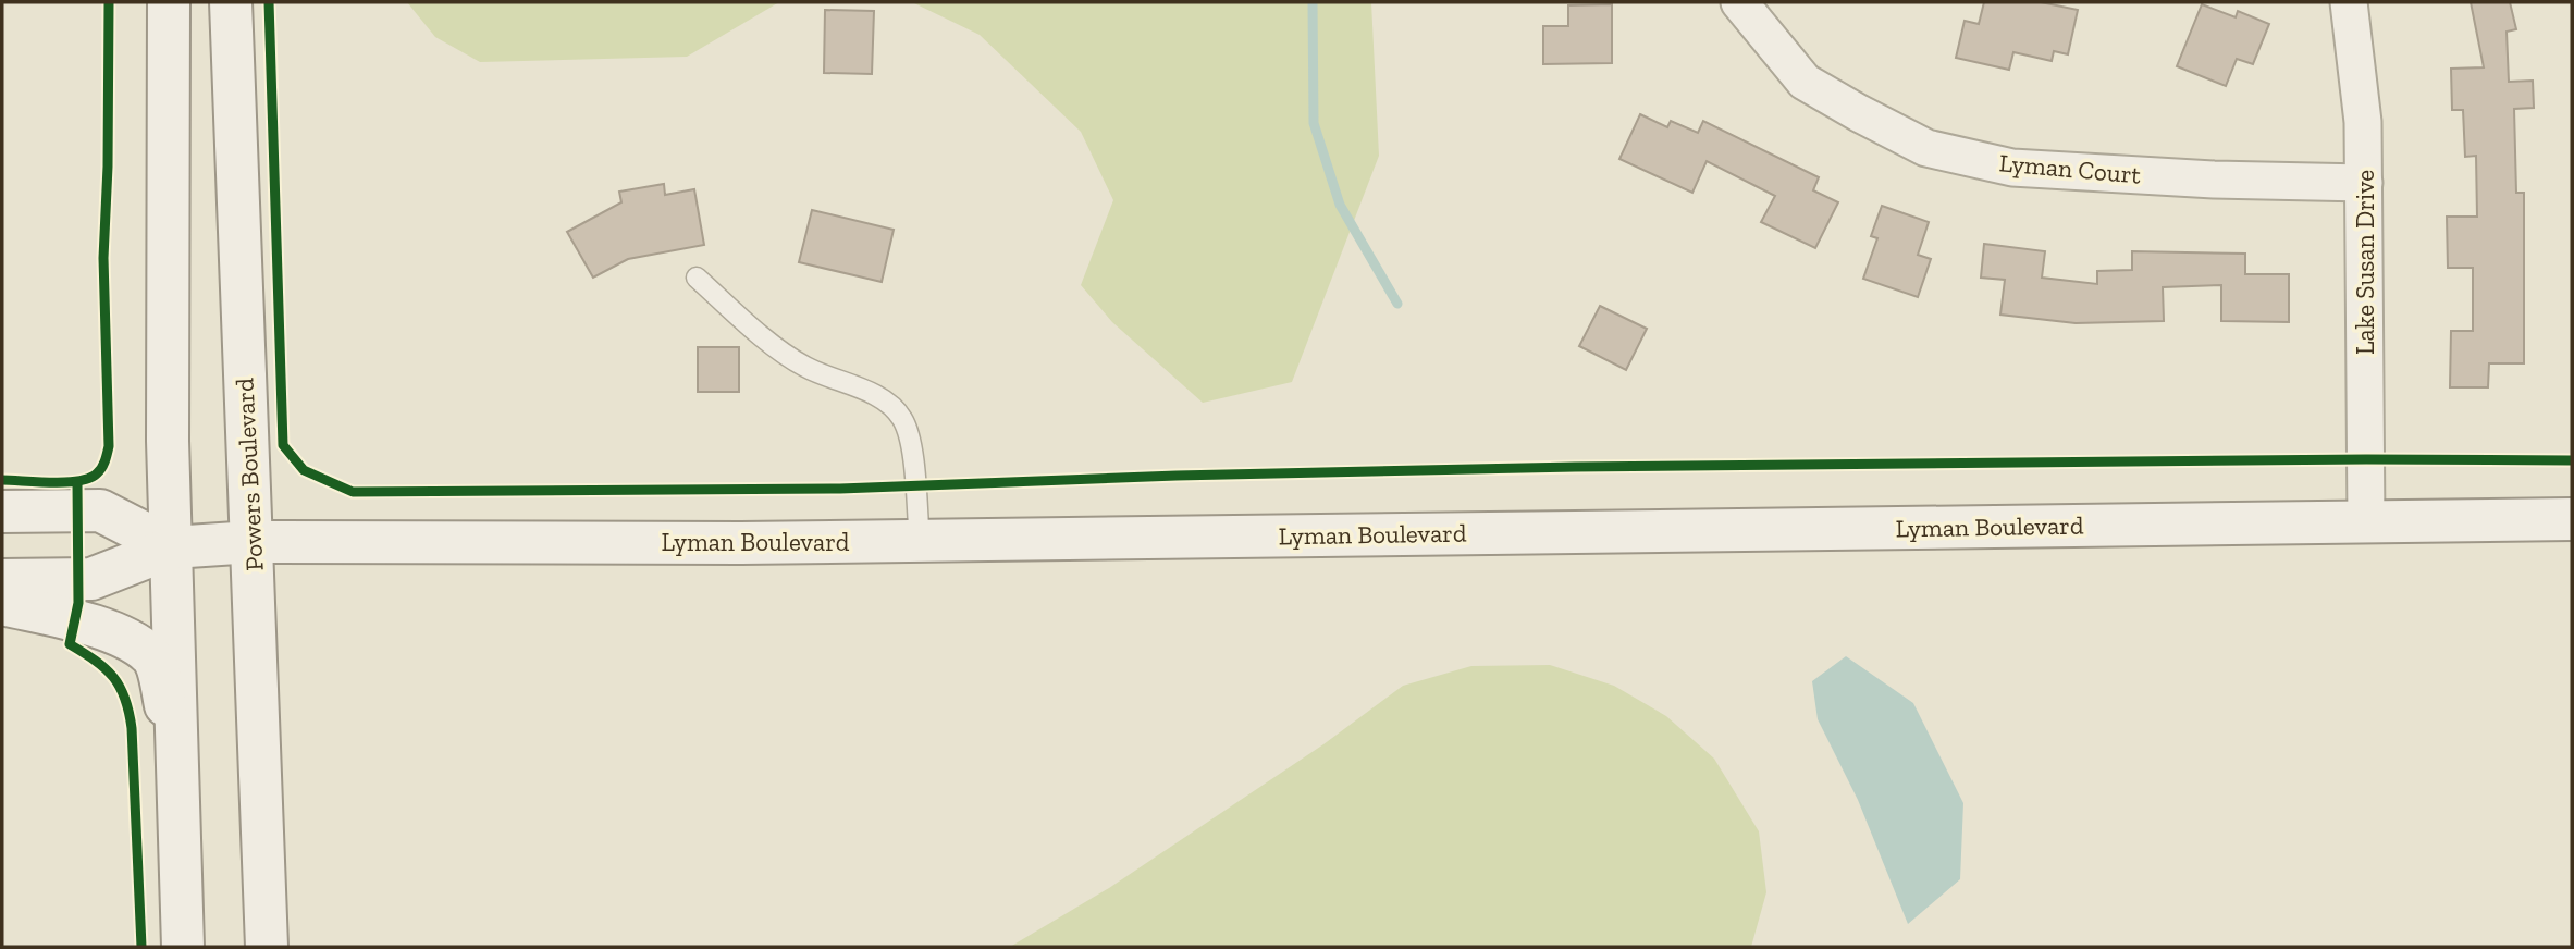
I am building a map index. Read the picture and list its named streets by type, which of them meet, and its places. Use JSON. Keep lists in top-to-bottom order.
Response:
{
  "streets": {
    "main road": ["Powers Boulevard", "Lyman Boulevard"],
    "street": ["Lyman Court", "Lake Susan Drive"]
  },
  "crossings": [
    ["Lyman Court", "Lake Susan Drive"],
    ["Lake Susan Drive", "Lyman Boulevard"],
    ["Powers Boulevard", "Lyman Boulevard"]
  ]
}
